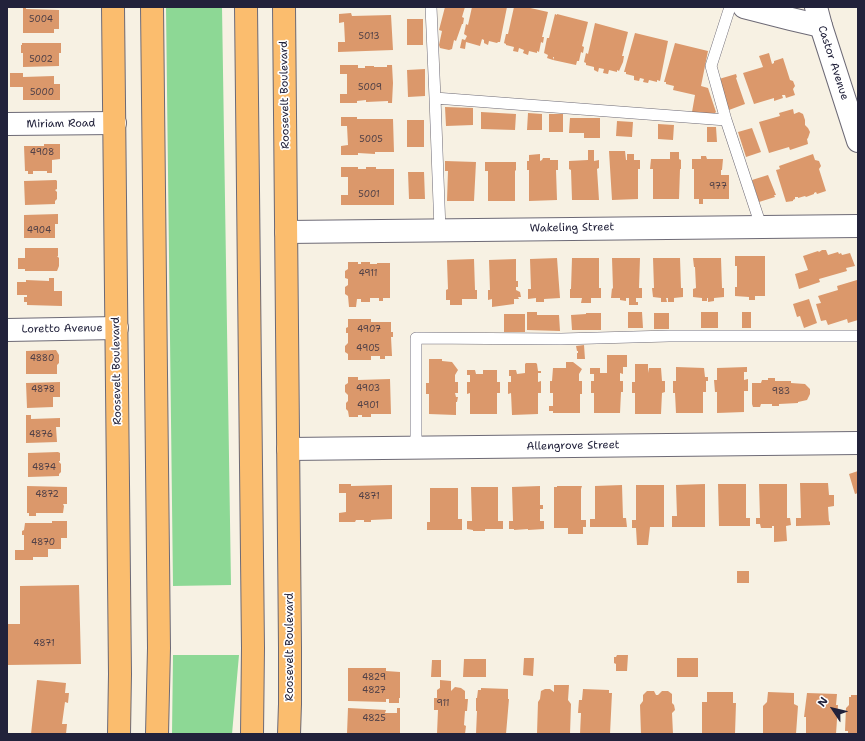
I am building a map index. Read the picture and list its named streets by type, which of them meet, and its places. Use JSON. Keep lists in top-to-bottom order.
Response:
{
  "streets": {
    "highway": ["Roosevelt Boulevard"],
    "street": [
      "Castor Avenue",
      "Miriam Road",
      "Wakeling Street",
      "Loretto Avenue",
      "Allengrove Street"
    ]
  },
  "crossings": [
    ["Roosevelt Boulevard", "Miriam Road"],
    ["Roosevelt Boulevard", "Wakeling Street"],
    ["Roosevelt Boulevard", "Loretto Avenue"],
    ["Roosevelt Boulevard", "Allengrove Street"]
  ],
  "house_numbers": [
    "5004",
    "5013",
    "5002",
    "5009",
    "5000",
    "5005",
    "4908",
    "977",
    "5001",
    "4904",
    "4911",
    "4907",
    "4905",
    "4880",
    "4903",
    "4878",
    "983",
    "4901",
    "4876",
    "4874",
    "4872",
    "4871",
    "4870",
    "4871",
    "4829",
    "4827",
    "911",
    "4825"
  ],
  "north": "top left"
}
